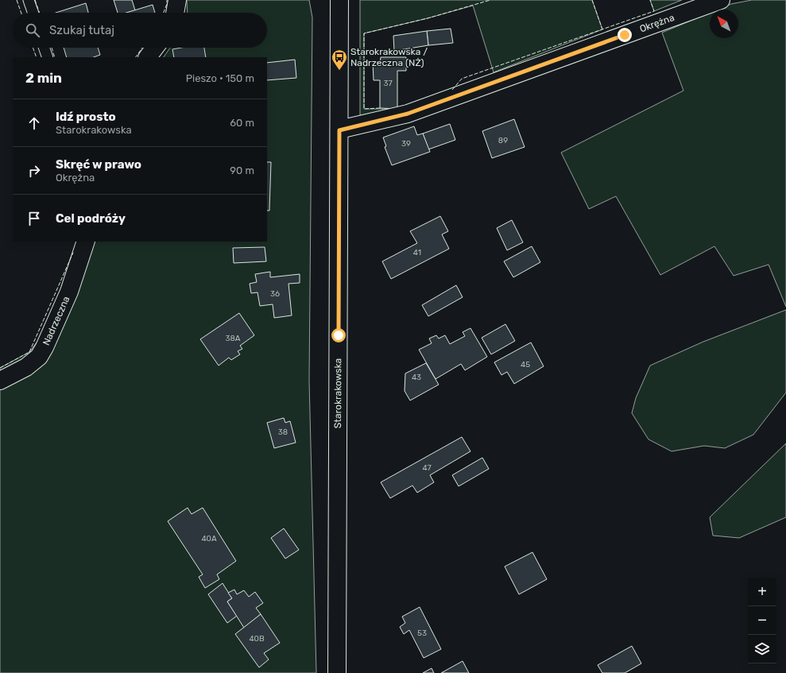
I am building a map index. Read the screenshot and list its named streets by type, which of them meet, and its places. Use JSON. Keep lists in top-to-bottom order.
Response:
{
  "streets": {
    "street": ["Okrężna", "Nadrzeczna", "Starokrakowska"]
  },
  "crossings": [
    ["Okrężna", "Starokrakowska"]
  ],
  "places": {
    "bus stop": ["Starokrakowska / Nadrzeczna (NŻ)"]
  },
  "house_numbers": [
    "37",
    "89",
    "39",
    "41",
    "36",
    "38A",
    "45",
    "43",
    "38",
    "47",
    "40A",
    "53",
    "40B"
  ],
  "north": "top left",
  "page": {
    "search": "Szukaj tutaj",
    "heading": ["2 min", "Pieszo · 150 m"],
    "list": [
      ["Idź prosto", "Starokrakowska", "60 m"],
      ["Skręć w prawo", "Okrężna", "90 m"],
      "Cel podróży"
    ],
    "map_buttons": ["+", "−"]
  }
}
